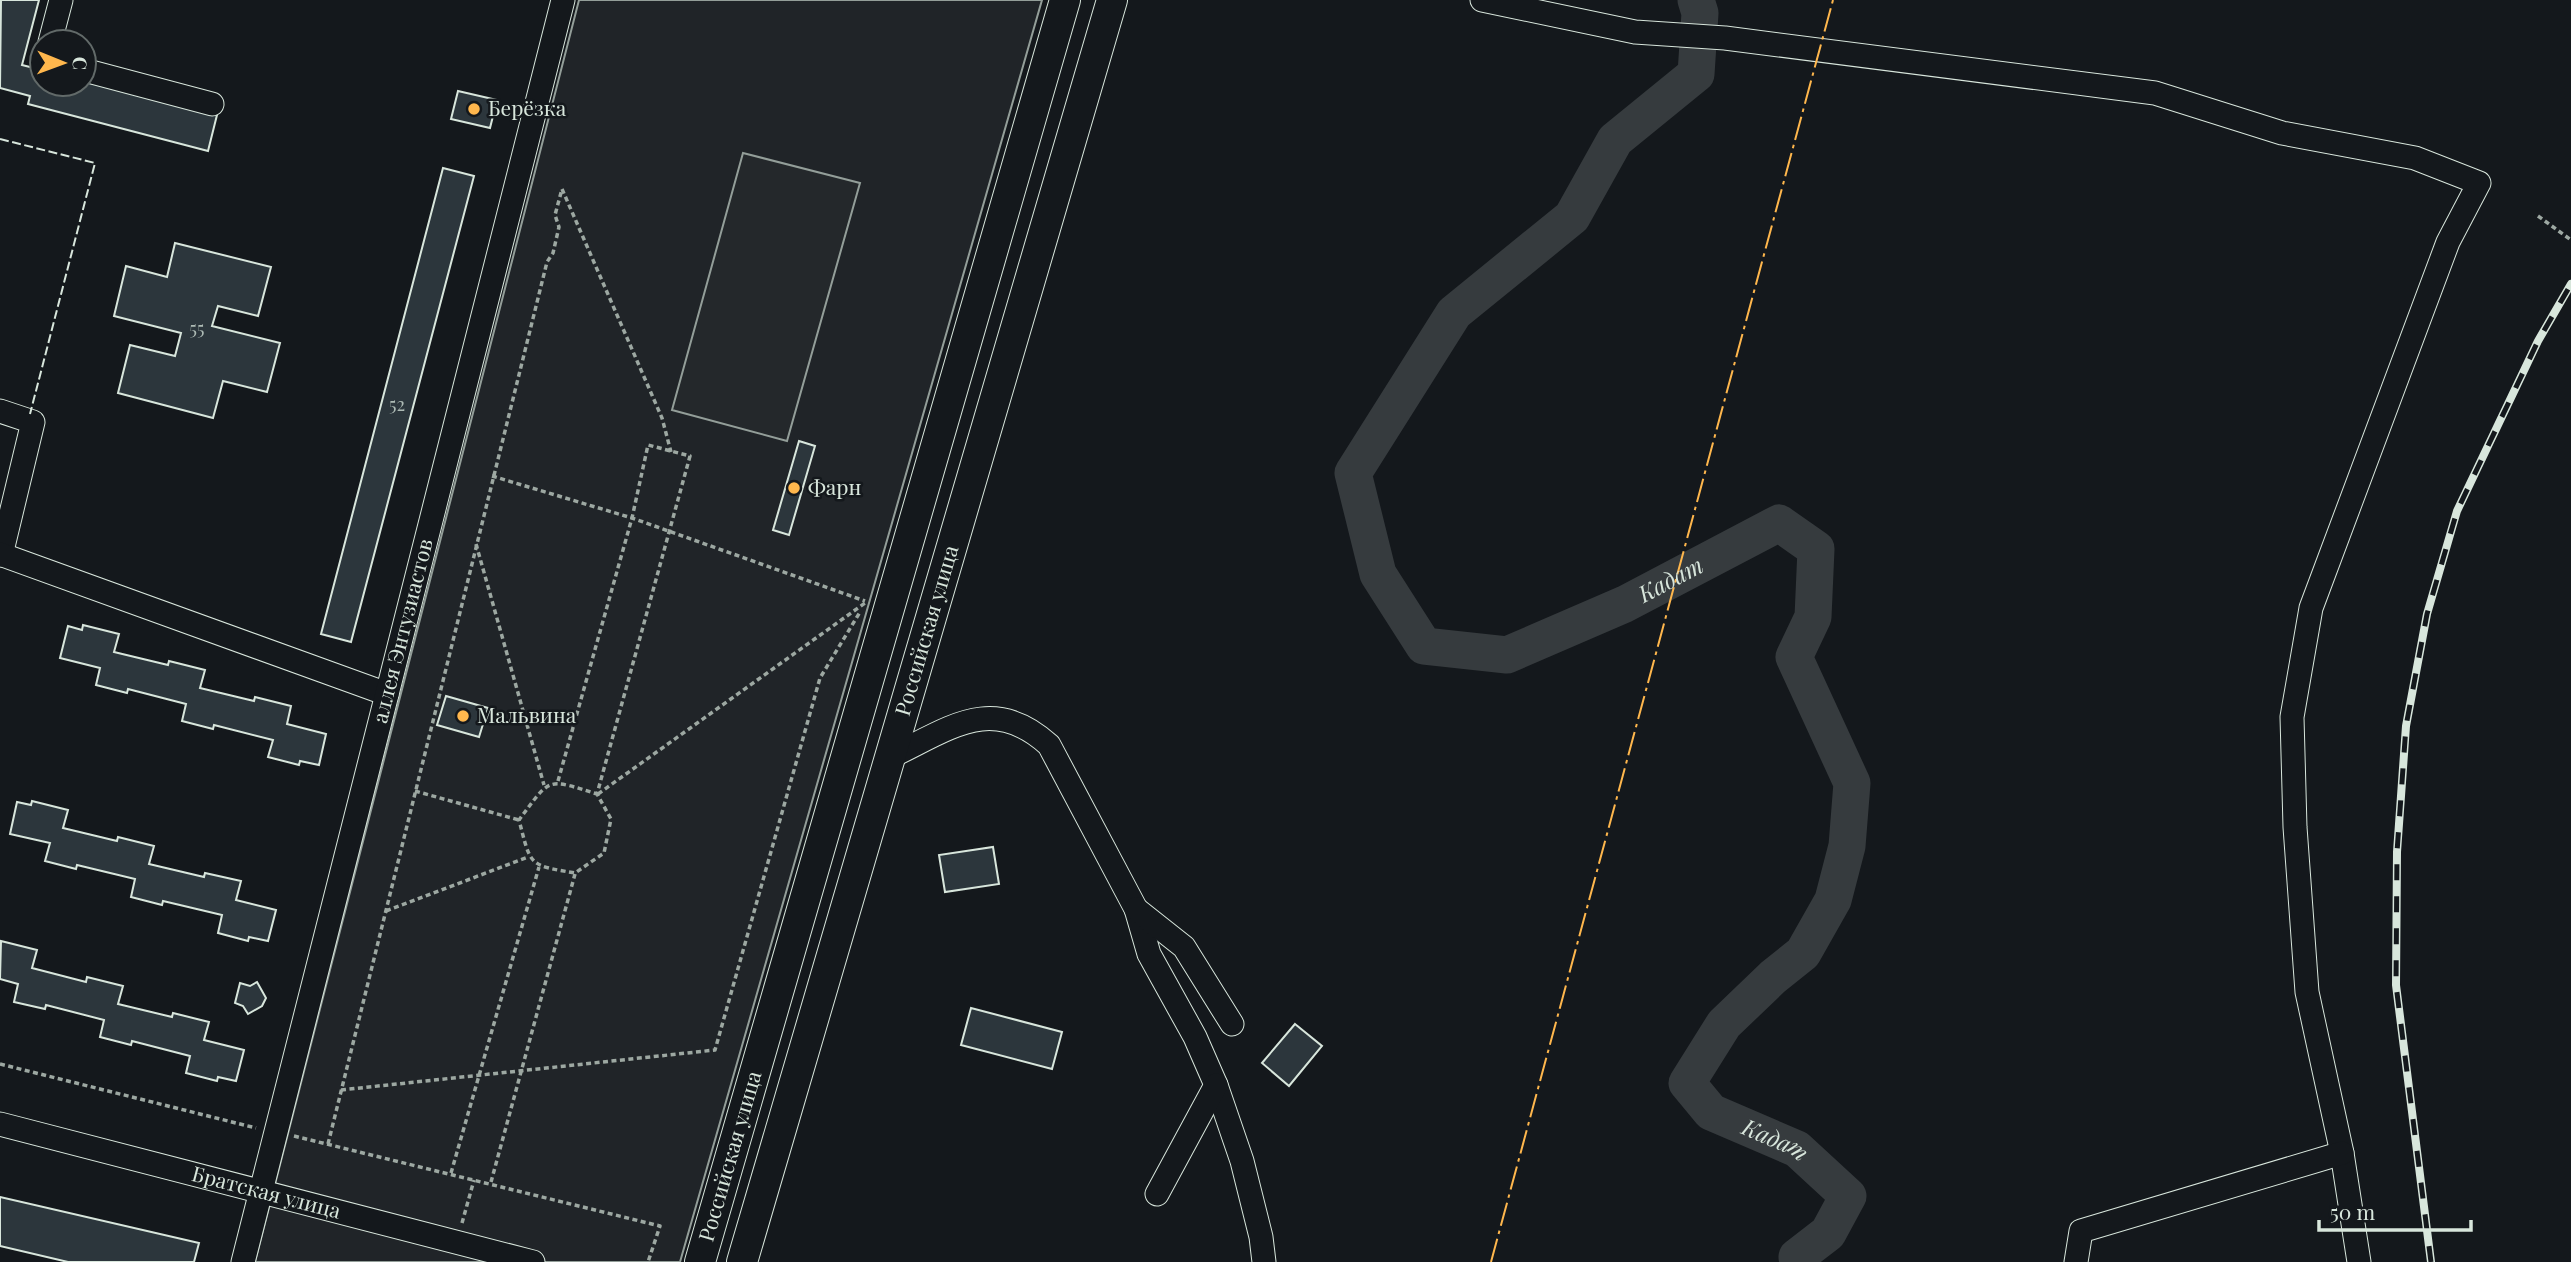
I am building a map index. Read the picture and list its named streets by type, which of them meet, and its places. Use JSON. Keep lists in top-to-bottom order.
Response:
{
  "streets": {
    "main road": ["Российская улица"],
    "street": ["аллея Энтузиастов", "Братская улица"]
  },
  "crossings": [
    ["аллея Энтузиастов", "Братская улица"]
  ],
  "water": ["Кадат"],
  "places": ["Берёзка", "Фарн", "Мальвина"],
  "house_numbers": ["55", "52"],
  "scale_bar": "50 m",
  "north": "right"
}
